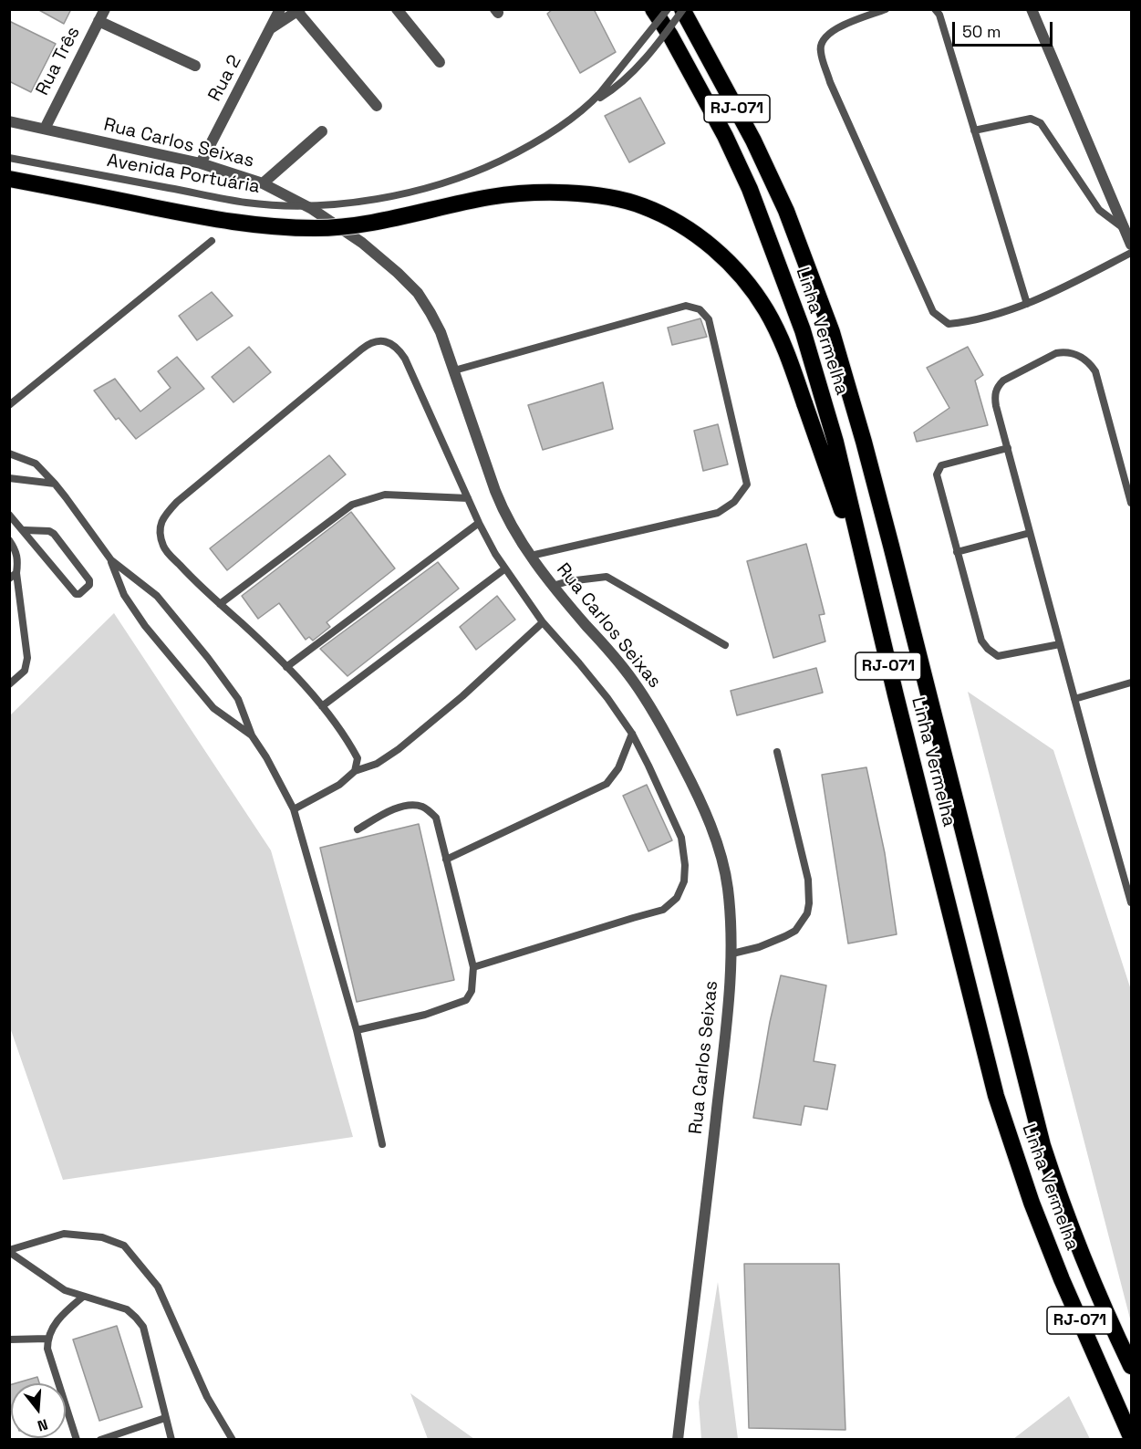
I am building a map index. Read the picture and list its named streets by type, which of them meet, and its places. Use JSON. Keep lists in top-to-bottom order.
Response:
{
  "streets": {
    "highway": ["RJ-071", "Linha Vermelha"],
    "street": ["Rua Três", "Rua 2", "Rua Carlos Seixas"],
    "lane": ["Avenida Portuária"]
  },
  "crossings": [
    ["Rua Três", "Rua Carlos Seixas"],
    ["Rua 2", "Rua Carlos Seixas"],
    ["Avenida Portuária", "Linha Vermelha"]
  ],
  "scale_bar": "50 m",
  "north": "bottom"
}
